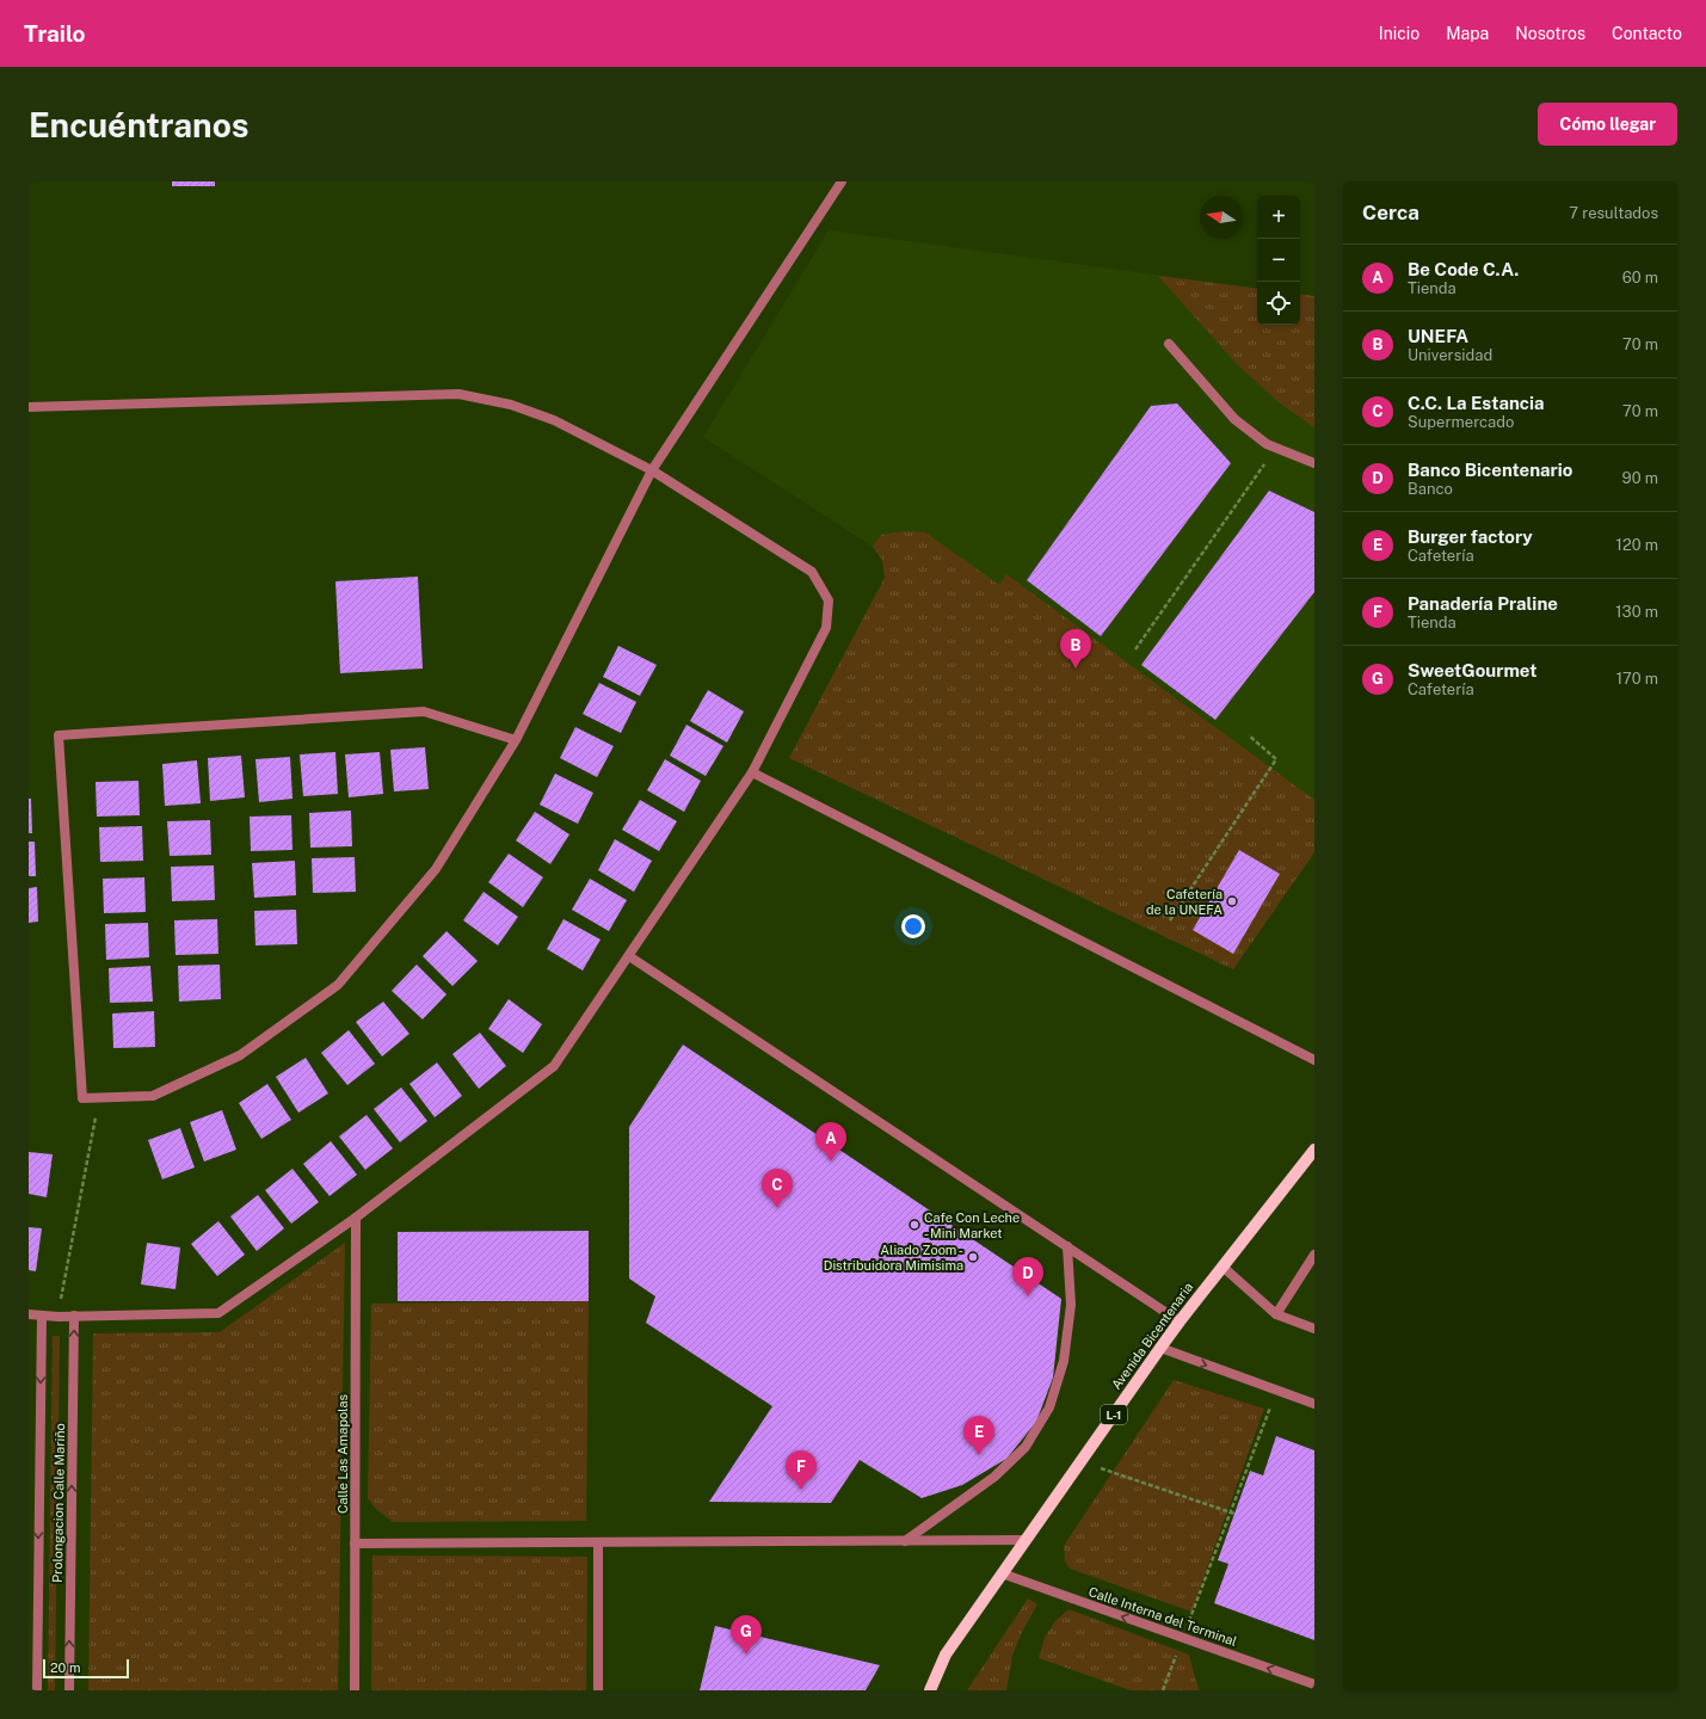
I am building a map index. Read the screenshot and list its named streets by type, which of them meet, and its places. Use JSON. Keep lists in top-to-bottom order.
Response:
{
  "streets": {
    "main road": ["Avenida Bicentenaria", "L-1"],
    "street": ["Calle Las Amapolas", "Prolongacion Calle Mariño", "Calle Interna del Terminal"]
  },
  "crossings": [
    ["Avenida Bicentenaria", "Calle Interna del Terminal"]
  ],
  "one_way": ["Calle Interna del Terminal"],
  "places": ["Cafetería de la UNEFA", "Cafe Con Leche - Mini Market", "Aliado Zoom - Distribuidora Mimisima"],
  "scale_bar": "20 m",
  "north": "left",
  "page": {
    "header": "Trailo",
    "nav": [
      "Inicio",
      "Mapa",
      "Nosotros",
      "Contacto"
    ],
    "buttons": "Cómo llegar",
    "title": "Encuéntranos",
    "heading": ["Cerca", "7 resultados"],
    "map_buttons": ["+", "−"],
    "list": [
      {
        "mark": "A",
        "name": "Be Code C.A.",
        "note": "Tienda",
        "value": "60 m"
      },
      {
        "mark": "B",
        "name": "UNEFA",
        "note": "Universidad",
        "value": "70 m"
      },
      {
        "mark": "C",
        "name": "C.C. La Estancia",
        "note": "Supermercado",
        "value": "70 m"
      },
      {
        "mark": "D",
        "name": "Banco Bicentenario",
        "note": "Banco",
        "value": "90 m"
      },
      {
        "mark": "E",
        "name": "Burger factory",
        "note": "Cafetería",
        "value": "120 m"
      },
      {
        "mark": "F",
        "name": "Panadería Praline",
        "note": "Tienda",
        "value": "130 m"
      },
      {
        "mark": "G",
        "name": "SweetGourmet",
        "note": "Cafetería",
        "value": "170 m"
      }
    ],
    "pins": [
      "B",
      "A",
      "C",
      "D",
      "E",
      "F",
      "G"
    ],
    "scale": "20 m"
  }
}
